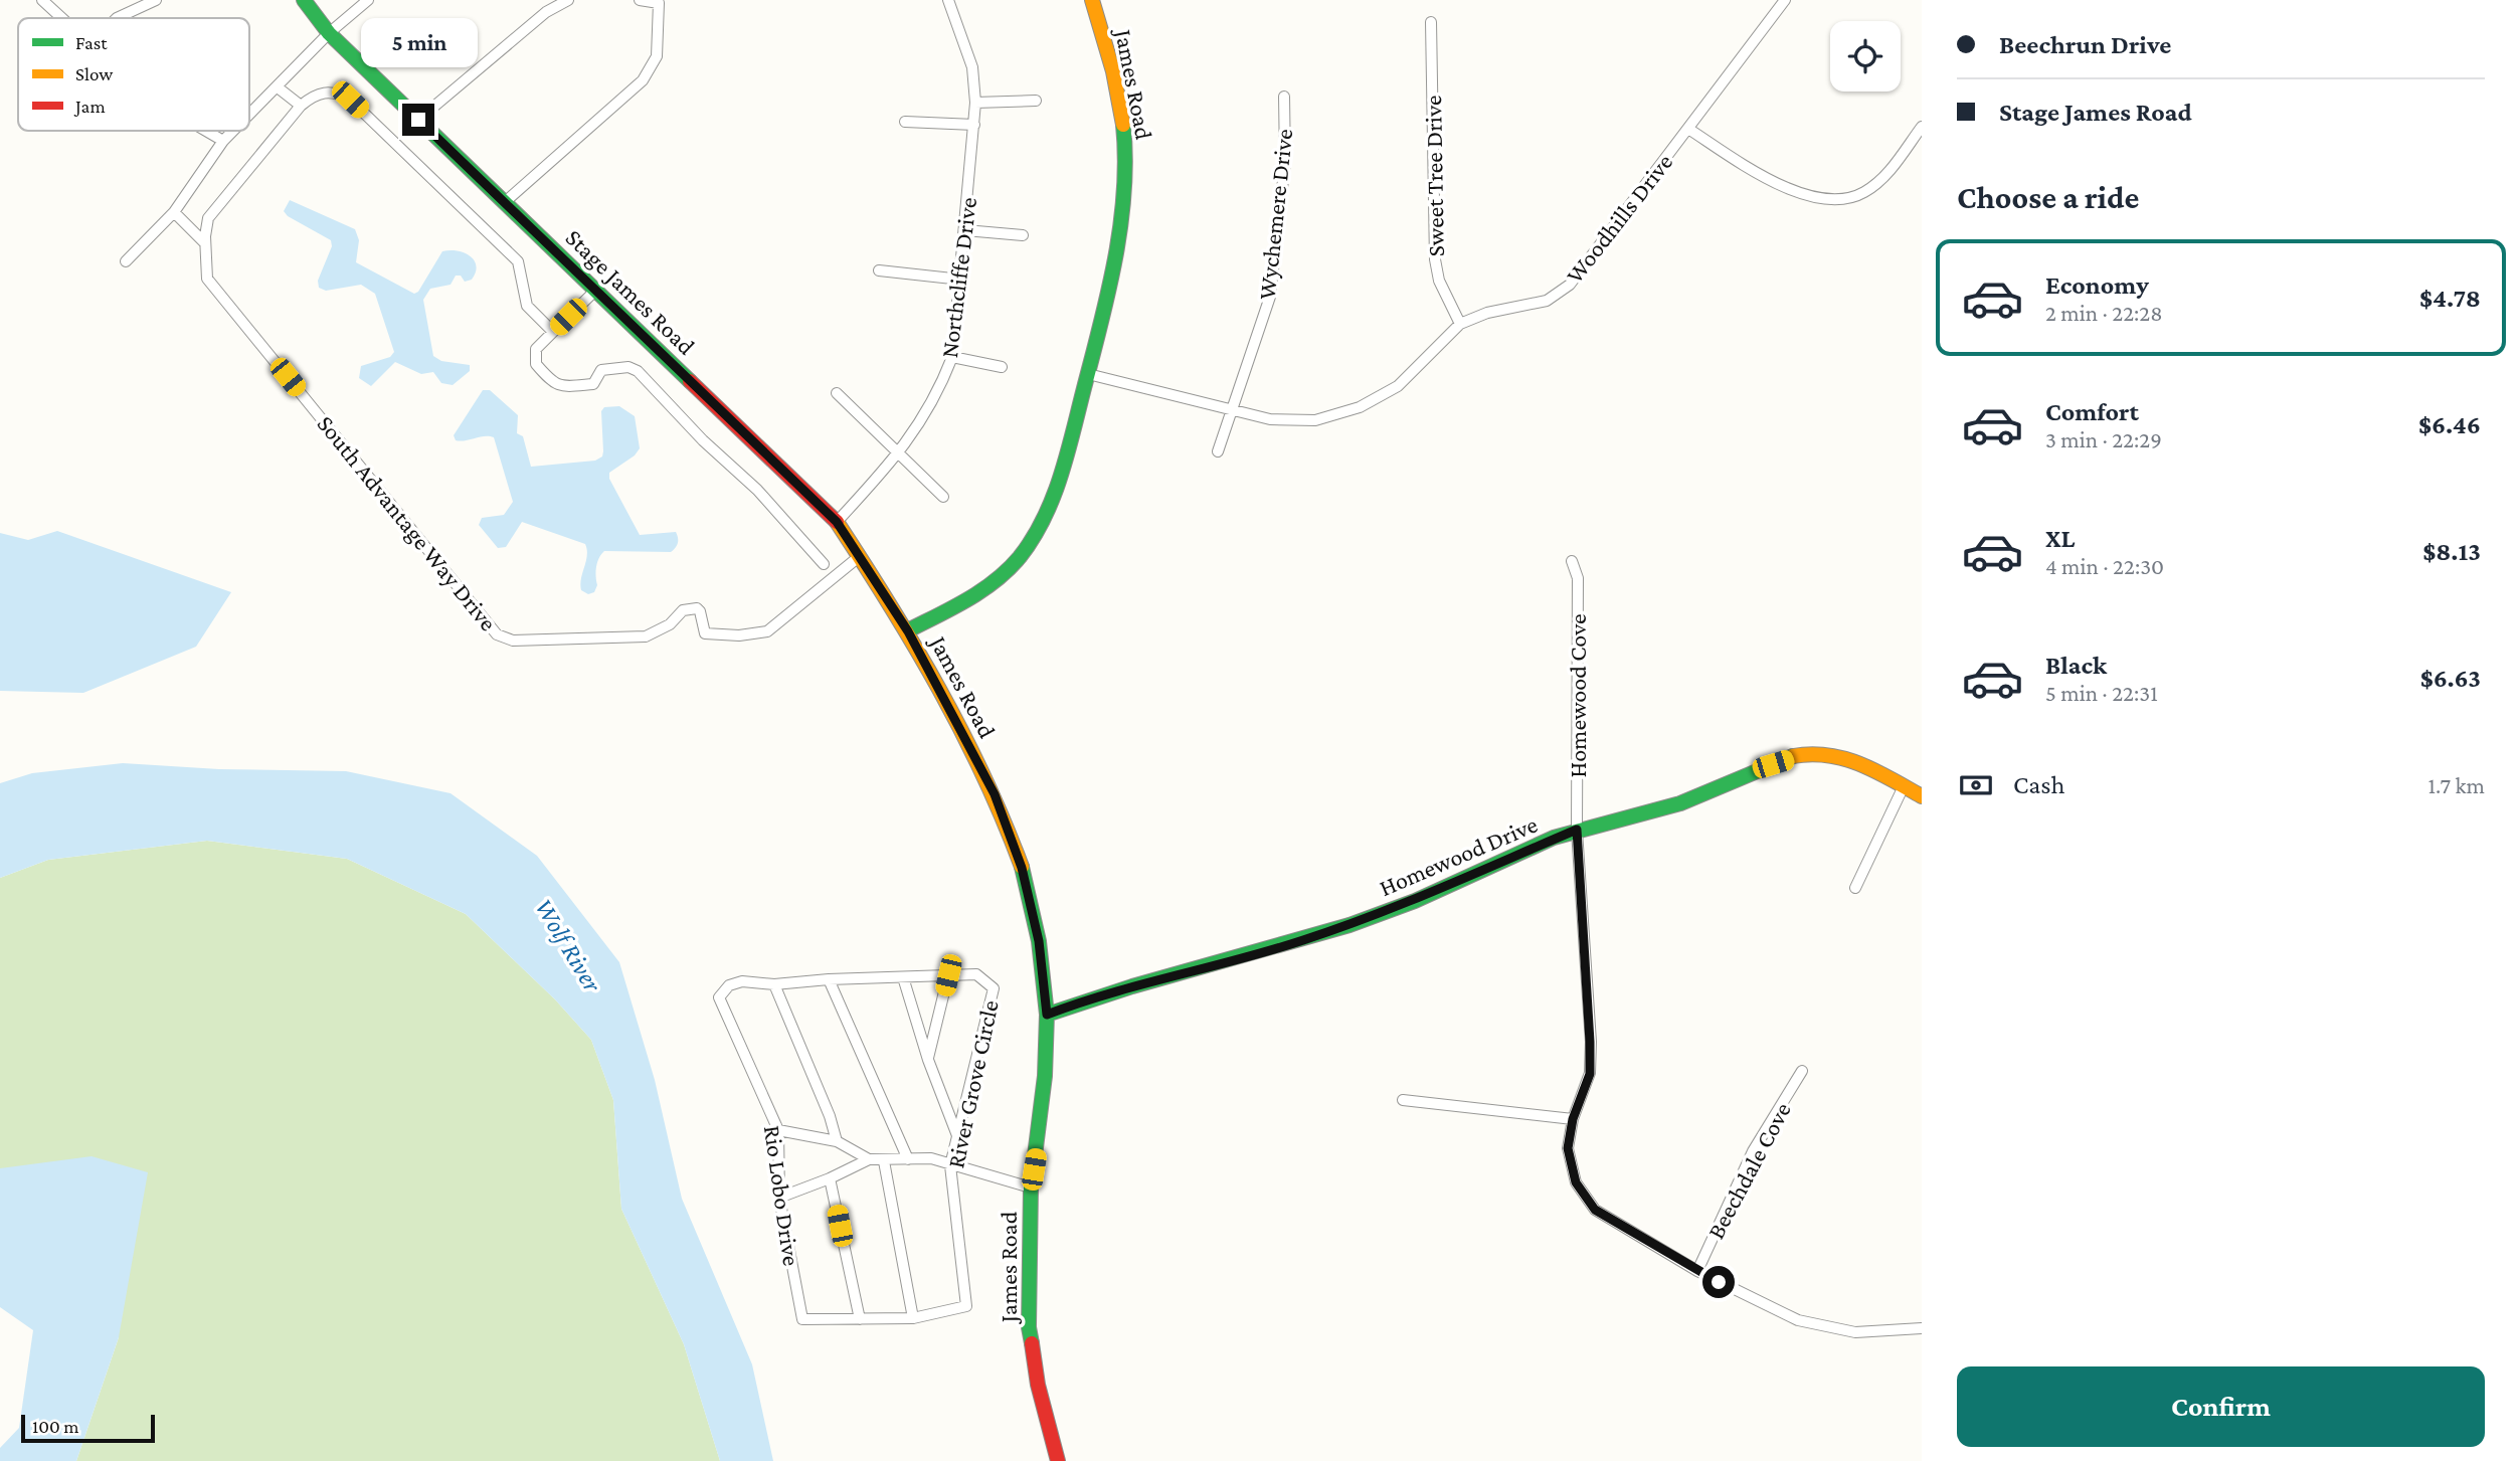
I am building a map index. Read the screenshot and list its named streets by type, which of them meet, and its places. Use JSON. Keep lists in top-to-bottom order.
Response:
{
  "streets": {
    "main road": ["James Road", "Stage James Road", "Homewood Drive"],
    "street": [
      "Sweet Tree Drive",
      "Wychemere Drive",
      "Woodhills Drive",
      "Northcliffe Drive",
      "South Advantage Way Drive",
      "Homewood Cove",
      "River Grove Circle",
      "Beechdale Cove",
      "Rio Lobo Drive"
    ]
  },
  "crossings": [
    ["James Road", "Woodhills Drive"],
    ["James Road", "Stage James Road"],
    ["James Road", "Homewood Drive"],
    ["Sweet Tree Drive", "Woodhills Drive"],
    ["Wychemere Drive", "Woodhills Drive"],
    ["Northcliffe Drive", "Stage James Road"],
    ["Stage James Road", "South Advantage Way Drive"],
    ["Homewood Cove", "Homewood Drive"],
    ["Homewood Cove", "Beechdale Cove"]
  ],
  "water": ["Wolf River"],
  "legend": ["Fast", "Slow", "Jam"],
  "scale_bar": "100 m",
  "page": {
    "banner": ["Beechrun Drive", "Stage James Road"],
    "bubble": "5 min",
    "heading": "Choose a ride",
    "list": [
      {
        "name": "Economy",
        "note": "2 min · 22:28",
        "value": "$4.78"
      },
      {
        "name": "Comfort",
        "note": "3 min · 22:29",
        "value": "$6.46"
      },
      {
        "name": "XL",
        "note": "4 min · 22:30",
        "value": "$8.13"
      },
      {
        "name": "Black",
        "note": "5 min · 22:31",
        "value": "$6.63"
      }
    ],
    "pay": ["Cash", "1.7 km"],
    "buttons": "Confirm",
    "scale": "100 m"
  }
}
